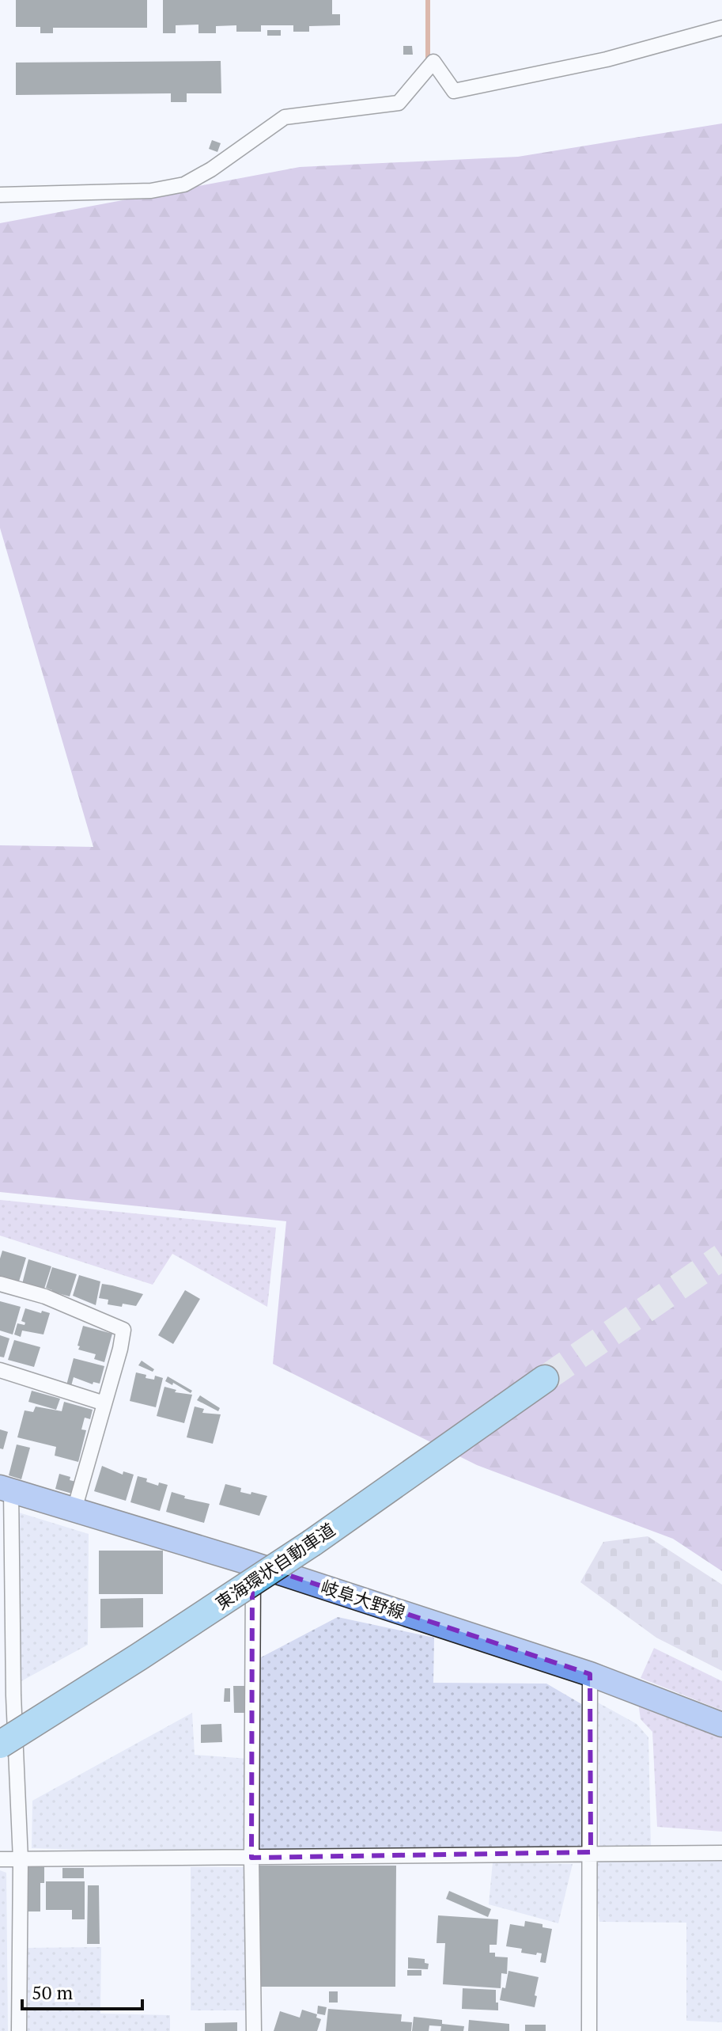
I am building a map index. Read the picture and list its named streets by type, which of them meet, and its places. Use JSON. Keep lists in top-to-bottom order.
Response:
{
  "streets": {
    "highway": ["東海環状自動車道"],
    "main road": ["岐阜大野線"]
  },
  "scale_bar": "50 m"
}
